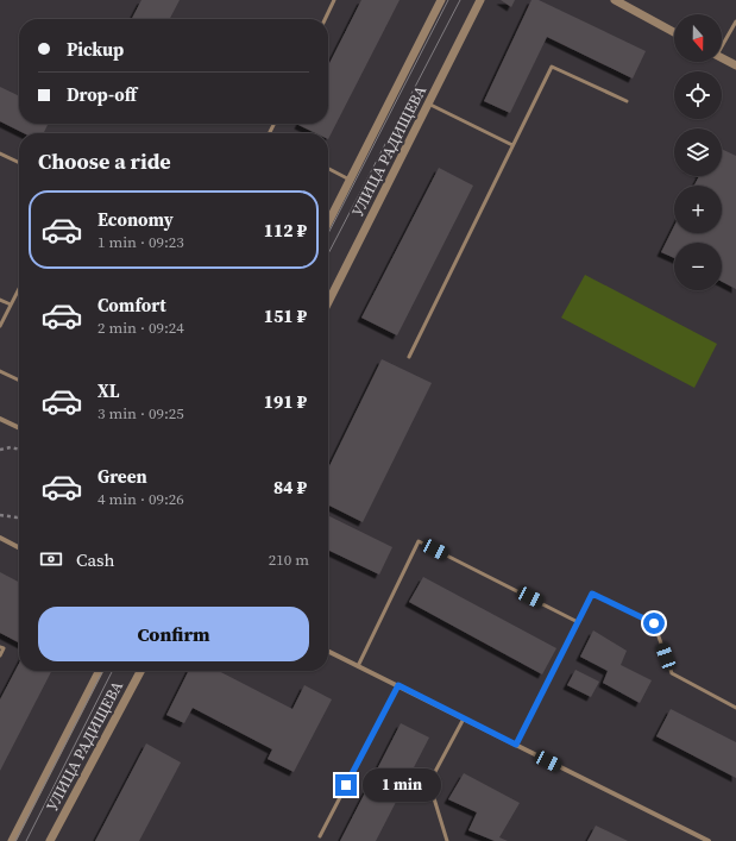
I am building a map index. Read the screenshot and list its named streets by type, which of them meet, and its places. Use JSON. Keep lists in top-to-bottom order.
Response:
{
  "streets": {
    "street": ["УЛИЦА РАДИЩЕВА"]
  },
  "north": "bottom",
  "page": {
    "map_buttons": ["+", "−"],
    "banner": ["Pickup", "Drop-off"],
    "heading": "Choose a ride",
    "list": [
      {
        "name": "Economy",
        "note": "1 min · 09:23",
        "value": "112 ₽"
      },
      {
        "name": "Comfort",
        "note": "2 min · 09:24",
        "value": "151 ₽"
      },
      {
        "name": "XL",
        "note": "3 min · 09:25",
        "value": "191 ₽"
      },
      {
        "name": "Green",
        "note": "4 min · 09:26",
        "value": "84 ₽"
      }
    ],
    "pay": ["Cash", "210 m"],
    "buttons": "Confirm",
    "bubble": "1 min"
  }
}
